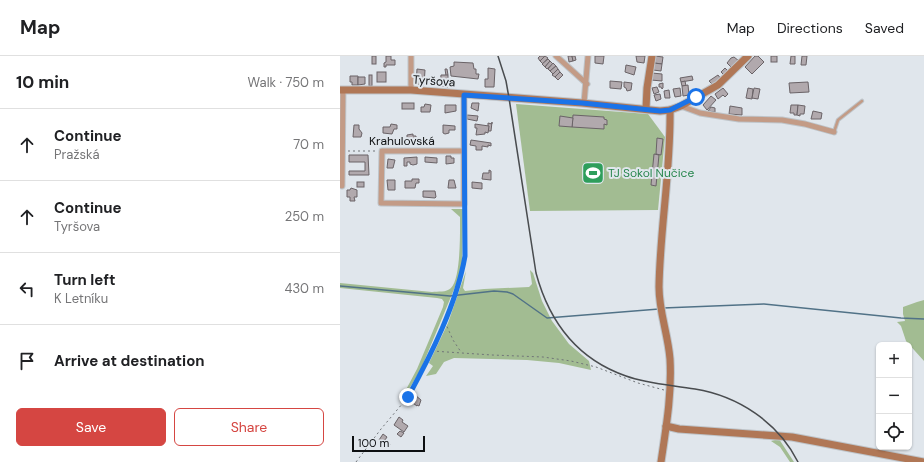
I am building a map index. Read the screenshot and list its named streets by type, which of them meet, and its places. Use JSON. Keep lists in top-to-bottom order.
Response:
{
  "streets": {
    "street": ["Tyršova", "Krahulovská"]
  },
  "places": {
    "sports": ["TJ Sokol Nučice"]
  },
  "scale_bar": "100 m",
  "page": {
    "header": "Map",
    "nav": ["Map", "Directions", "Saved"],
    "heading": ["10 min", "Walk · 750 m"],
    "list": [
      ["Continue", "Pražská", "70 m"],
      ["Continue", "Tyršova", "250 m"],
      ["Turn left", "K Letníku", "430 m"],
      "Arrive at destination"
    ],
    "map_buttons": ["+", "−"],
    "buttons": ["Save", "Share"],
    "scale": "100 m"
  }
}
